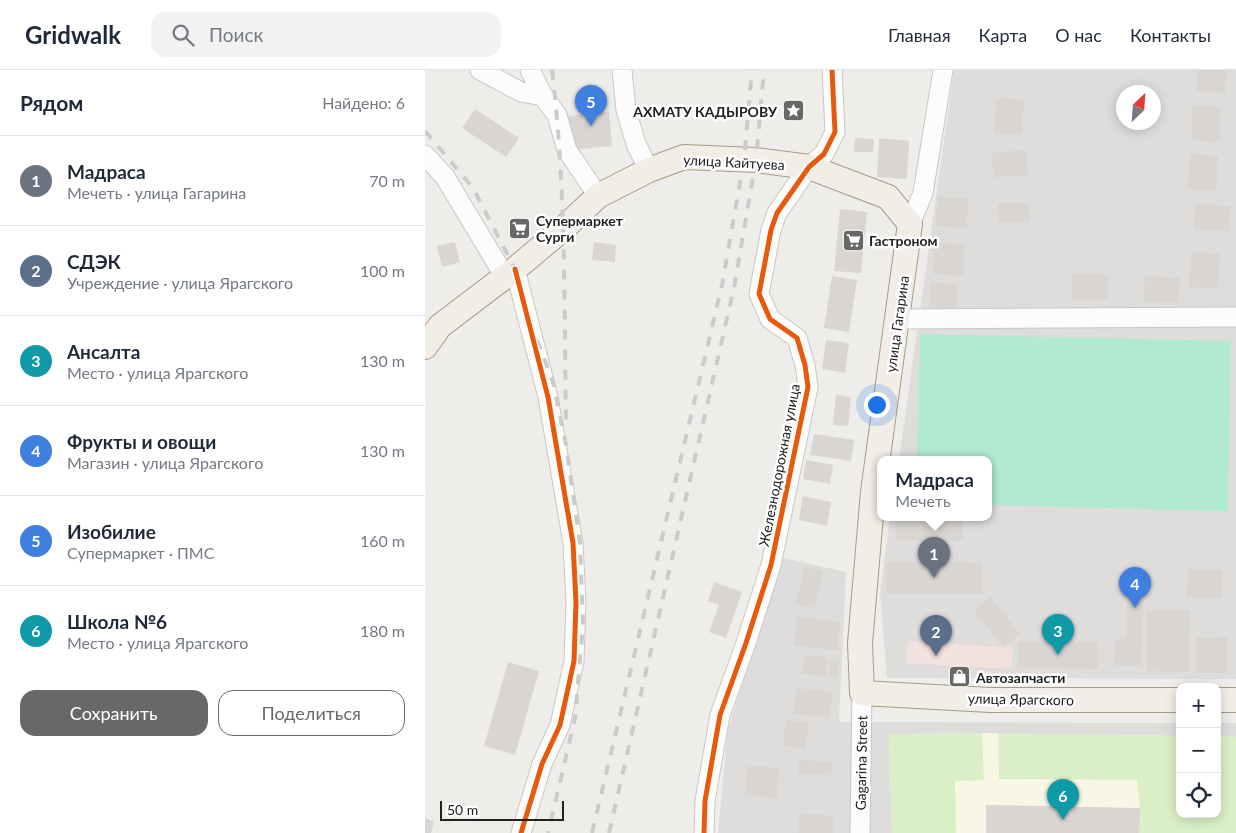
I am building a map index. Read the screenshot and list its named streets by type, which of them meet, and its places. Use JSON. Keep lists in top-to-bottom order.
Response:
{
  "streets": {
    "main road": ["улица Кайтуева", "улица Гагарина", "улица Ярагского"],
    "street": ["Железнодорожная улица", "Gagarina Street"]
  },
  "crossings": [
    ["улица Кайтуева", "улица Гагарина"],
    ["улица Кайтуева", "Железнодорожная улица"],
    ["улица Гагарина", "улица Ярагского"],
    ["улица Гагарина", "Gagarina Street"],
    ["улица Ярагского", "Gagarina Street"]
  ],
  "places": {
    "place": ["АХМАТУ КАДЫРОВУ"],
    "supermarket": ["Супермаркет Сурги", "Гастроном"],
    "shop": ["Автозапчасти"]
  },
  "scale_bar": "50 m",
  "north": "top right",
  "page": {
    "header": "Gridwalk",
    "search": "Поиск",
    "nav": [
      "Главная",
      "Карта",
      "О нас",
      "Контакты"
    ],
    "heading": ["Рядом", "Найдено: 6"],
    "pins": [
      "5",
      "1",
      "4",
      "3",
      "2",
      "6"
    ],
    "list": [
      {
        "mark": "1",
        "name": "Мадраса",
        "note": "Мечеть · улица Гагарина",
        "value": "70 m"
      },
      {
        "mark": "2",
        "name": "СДЭК",
        "note": "Учреждение · улица Ярагского",
        "value": "100 m"
      },
      {
        "mark": "3",
        "name": "Ансалта",
        "note": "Место · улица Ярагского",
        "value": "130 m"
      },
      {
        "mark": "4",
        "name": "Фрукты и овощи",
        "note": "Магазин · улица Ярагского",
        "value": "130 m"
      },
      {
        "mark": "5",
        "name": "Изобилие",
        "note": "Супермаркет · ПМС",
        "value": "160 m"
      },
      {
        "mark": "6",
        "name": "Школа №6",
        "note": "Место · улица Ярагского",
        "value": "180 m"
      }
    ],
    "popup": ["Мадраса", "Мечеть"],
    "buttons": ["Сохранить", "Поделиться"],
    "map_buttons": ["+", "−"],
    "scale": "50 m"
  }
}
